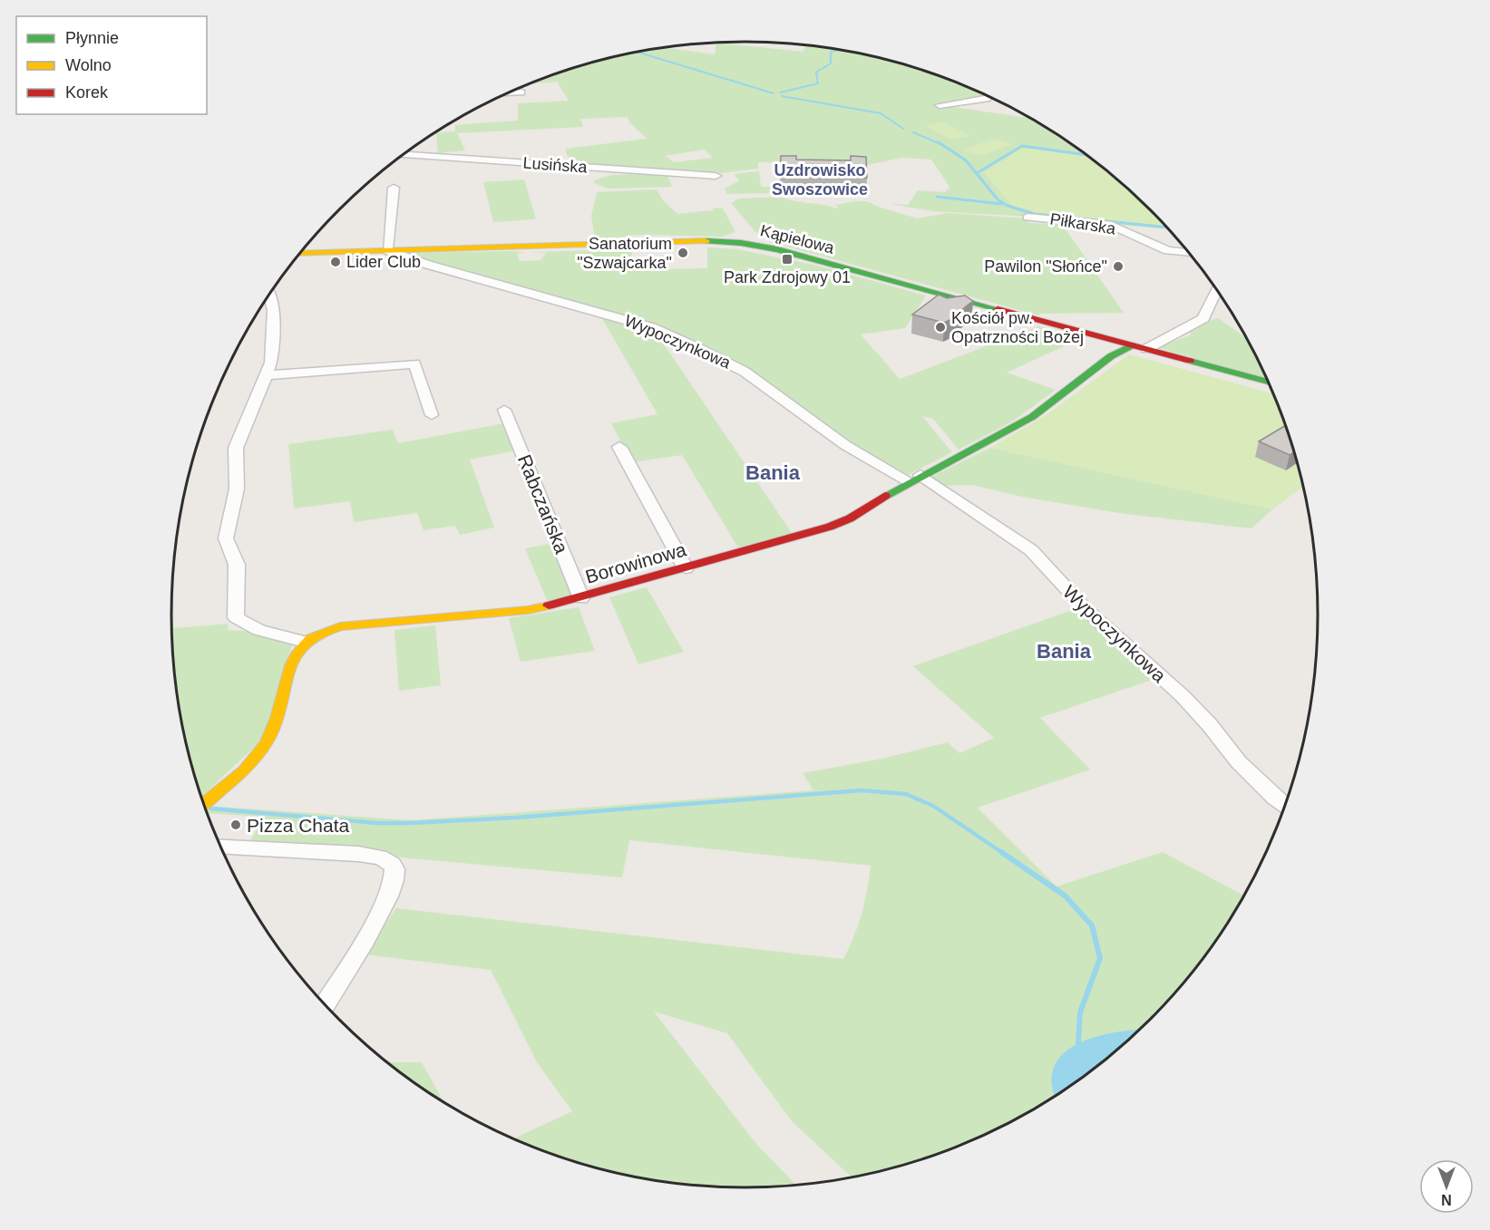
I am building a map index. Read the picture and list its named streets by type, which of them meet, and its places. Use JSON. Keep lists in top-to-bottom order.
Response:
{
  "streets": {
    "street": [
      "Lusińska",
      "Piłkarska",
      "Kąpielowa",
      "Wypoczynkowa",
      "Rabczańska",
      "Borowinowa"
    ]
  },
  "crossings": [
    ["Kąpielowa", "Wypoczynkowa"],
    ["Kąpielowa", "Borowinowa"],
    ["Wypoczynkowa", "Borowinowa"],
    ["Rabczańska", "Borowinowa"]
  ],
  "districts": ["Uzdrowisko Swoszowice", "Bania", "Bania"],
  "places": {
    "other": [
      "Sanatorium \"Szwajcarka\"",
      "Lider Club",
      "Pawilon \"Słońce\"",
      "Kościół pw. Opatrzności Bożej",
      "Pizza Chata"
    ],
    "transit": ["Park Zdrojowy 01"]
  },
  "legend": ["Płynnie", "Wolno", "Korek"],
  "north": "bottom"
}
